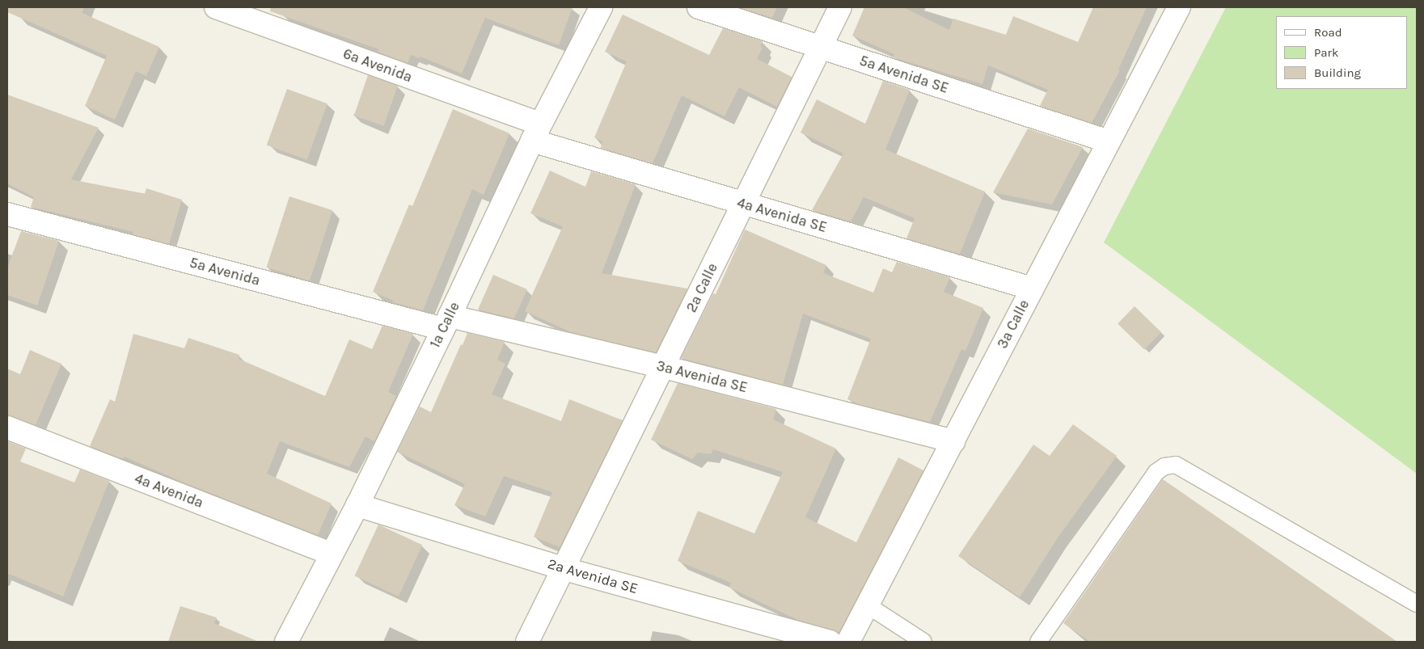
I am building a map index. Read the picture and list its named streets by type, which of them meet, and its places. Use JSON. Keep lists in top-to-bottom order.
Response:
{
  "streets": {
    "street": [
      "6a Avenida",
      "5a Avenida SE",
      "4a Avenida SE",
      "5a Avenida",
      "2a Calle",
      "3a Calle",
      "1a Calle",
      "3a Avenida SE",
      "4a Avenida",
      "2a Avenida SE"
    ]
  },
  "crossings": [
    ["6a Avenida", "4a Avenida SE"],
    ["6a Avenida", "1a Calle"],
    ["5a Avenida SE", "2a Calle"],
    ["5a Avenida SE", "3a Calle"],
    ["4a Avenida SE", "2a Calle"],
    ["4a Avenida SE", "3a Calle"],
    ["4a Avenida SE", "1a Calle"],
    ["5a Avenida", "1a Calle"],
    ["5a Avenida", "3a Avenida SE"],
    ["2a Calle", "3a Avenida SE"],
    ["2a Calle", "2a Avenida SE"],
    ["3a Calle", "3a Avenida SE"],
    ["1a Calle", "3a Avenida SE"],
    ["1a Calle", "4a Avenida"],
    ["1a Calle", "2a Avenida SE"]
  ],
  "legend": ["Road", "Park", "Building"]
}
